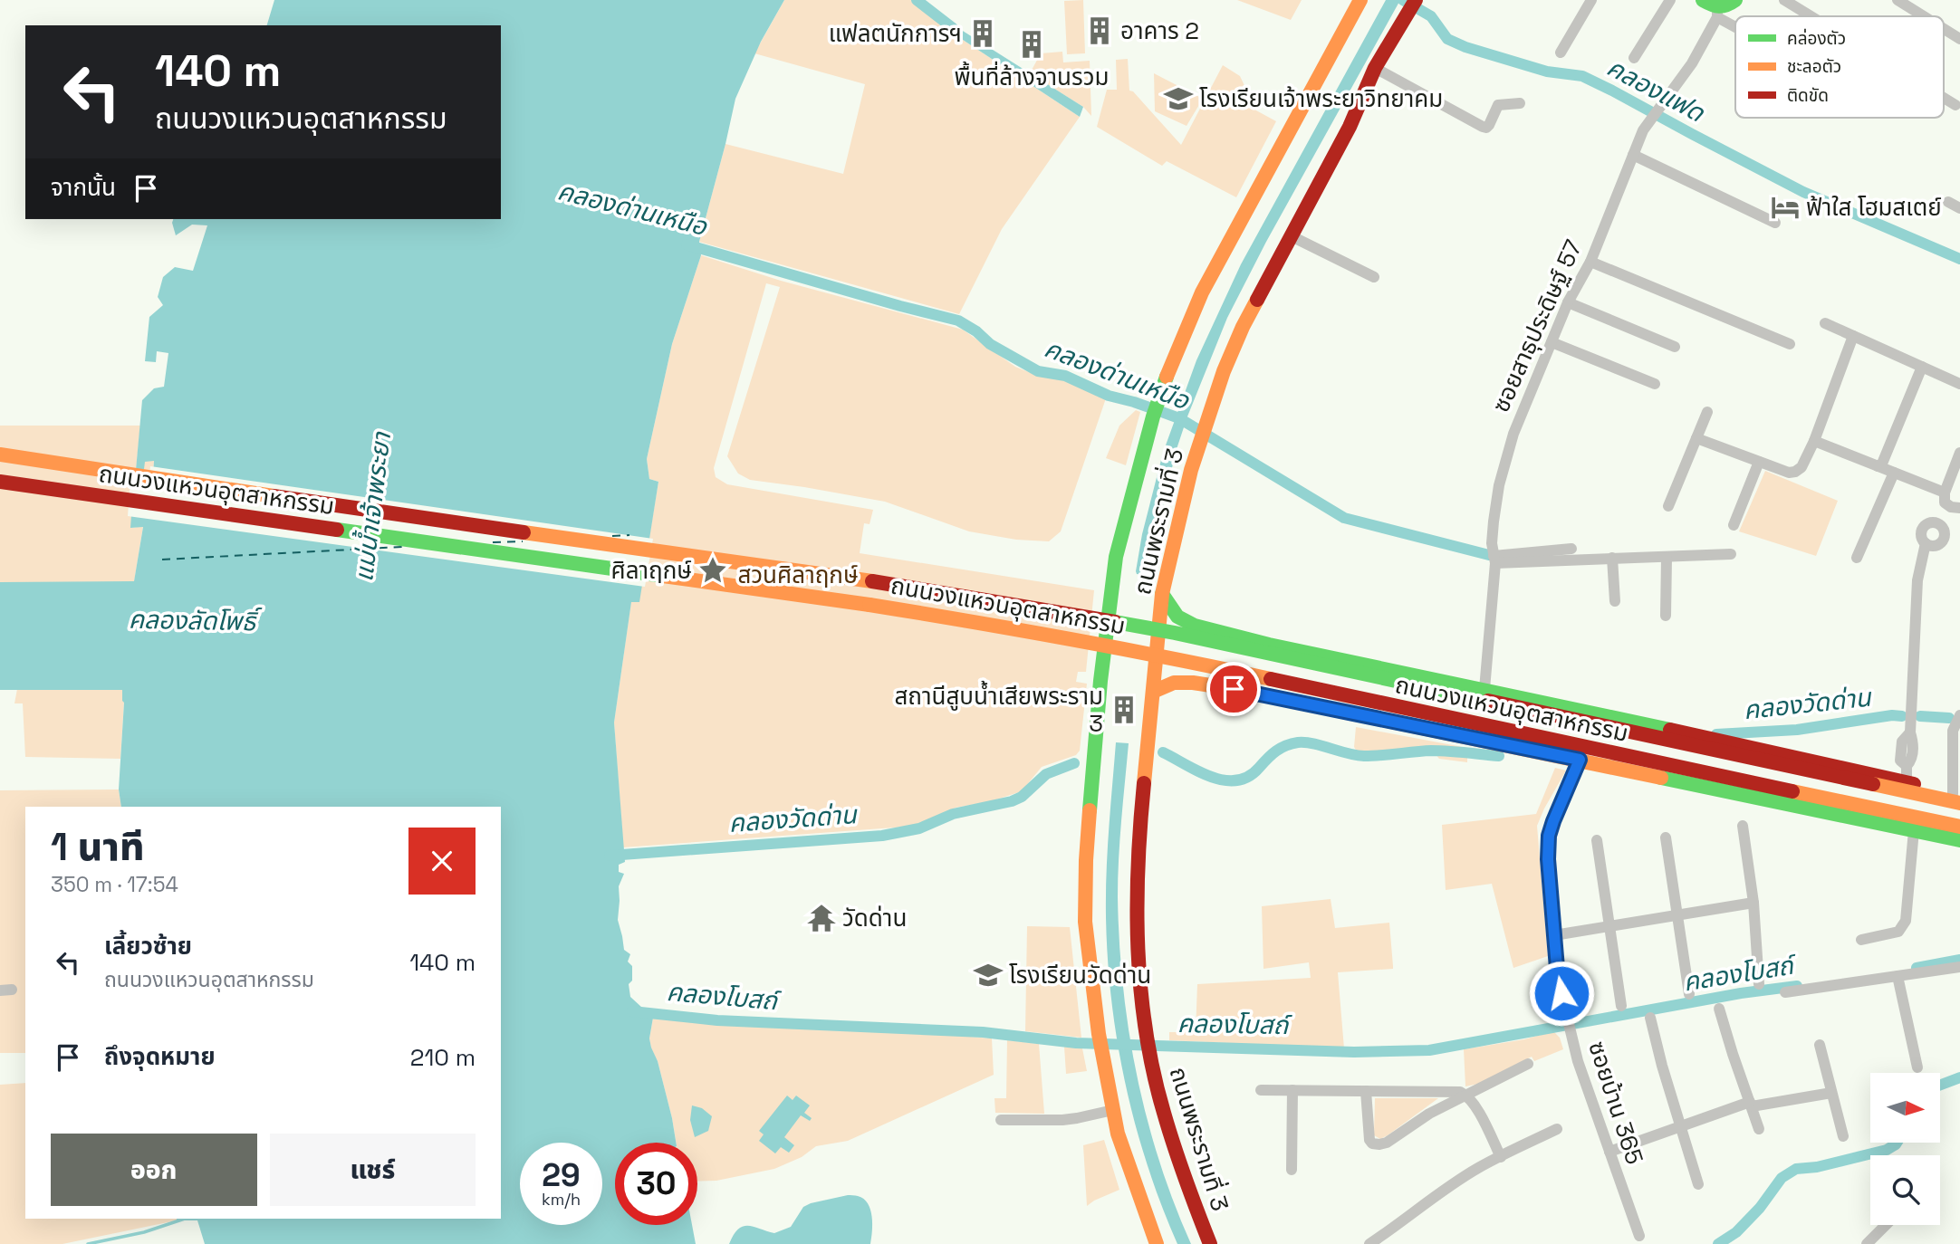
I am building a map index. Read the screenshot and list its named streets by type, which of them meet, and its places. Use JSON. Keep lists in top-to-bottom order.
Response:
{
  "streets": {
    "main road": ["ถนนวงแหวนอุตสาหกรรม", "ถนนพระรามที่ 3"],
    "street": ["ซอยสาธุประดิษฐ์ 57", "ซอยบ้าน 365"]
  },
  "crossings": [
    ["ซอยสาธุประดิษฐ์ 57", "ถนนวงแหวนอุตสาหกรรม"],
    ["ถนนวงแหวนอุตสาหกรรม", "ถนนพระรามที่ 3"],
    ["ถนนวงแหวนอุตสาหกรรม", "ซอยบ้าน 365"]
  ],
  "water": [
    "คลองแฟด",
    "คลองด่านเหนือ",
    "แม่น้ำเจ้าพระยา",
    "คลองลัดโพธิ์",
    "คลองวัดด่าน",
    "คลองโบสถ์"
  ],
  "parks": ["สวนศิลาฤกษ์"],
  "places": {
    "building": [
      "อาคาร 2",
      "แฟลตนักการฯ",
      "พื้นที่ล้างจานรวม",
      "สถานีสูบน้ำเสียพระราม 3"
    ],
    "school or university": ["โรงเรียนเจ้าพระยาวิทยาคม", "โรงเรียนวัดด่าน"],
    "hotel": ["ฟ้าใส โฮมสเตย์"],
    "place": ["ศิลาฤกษ์"],
    "temple": ["วัดด่าน"]
  },
  "legend": ["คล่องตัว", "ชะลอตัว", "ติดขัด"],
  "north": "right",
  "page": {
    "turn": ["140 m", "ถนนวงแหวนอุตสาหกรรม"],
    "then": "จากนั้น",
    "heading": ["1 นาที", "350 m · 17:54"],
    "list": [
      {
        "name": "เลี้ยวซ้าย",
        "note": "ถนนวงแหวนอุตสาหกรรม",
        "value": "140 m"
      },
      {
        "name": "ถึงจุดหมาย",
        "value": "210 m"
      }
    ],
    "buttons": ["ออก", "แชร์"],
    "speed": "29 km/h",
    "limit": "30"
  }
}
